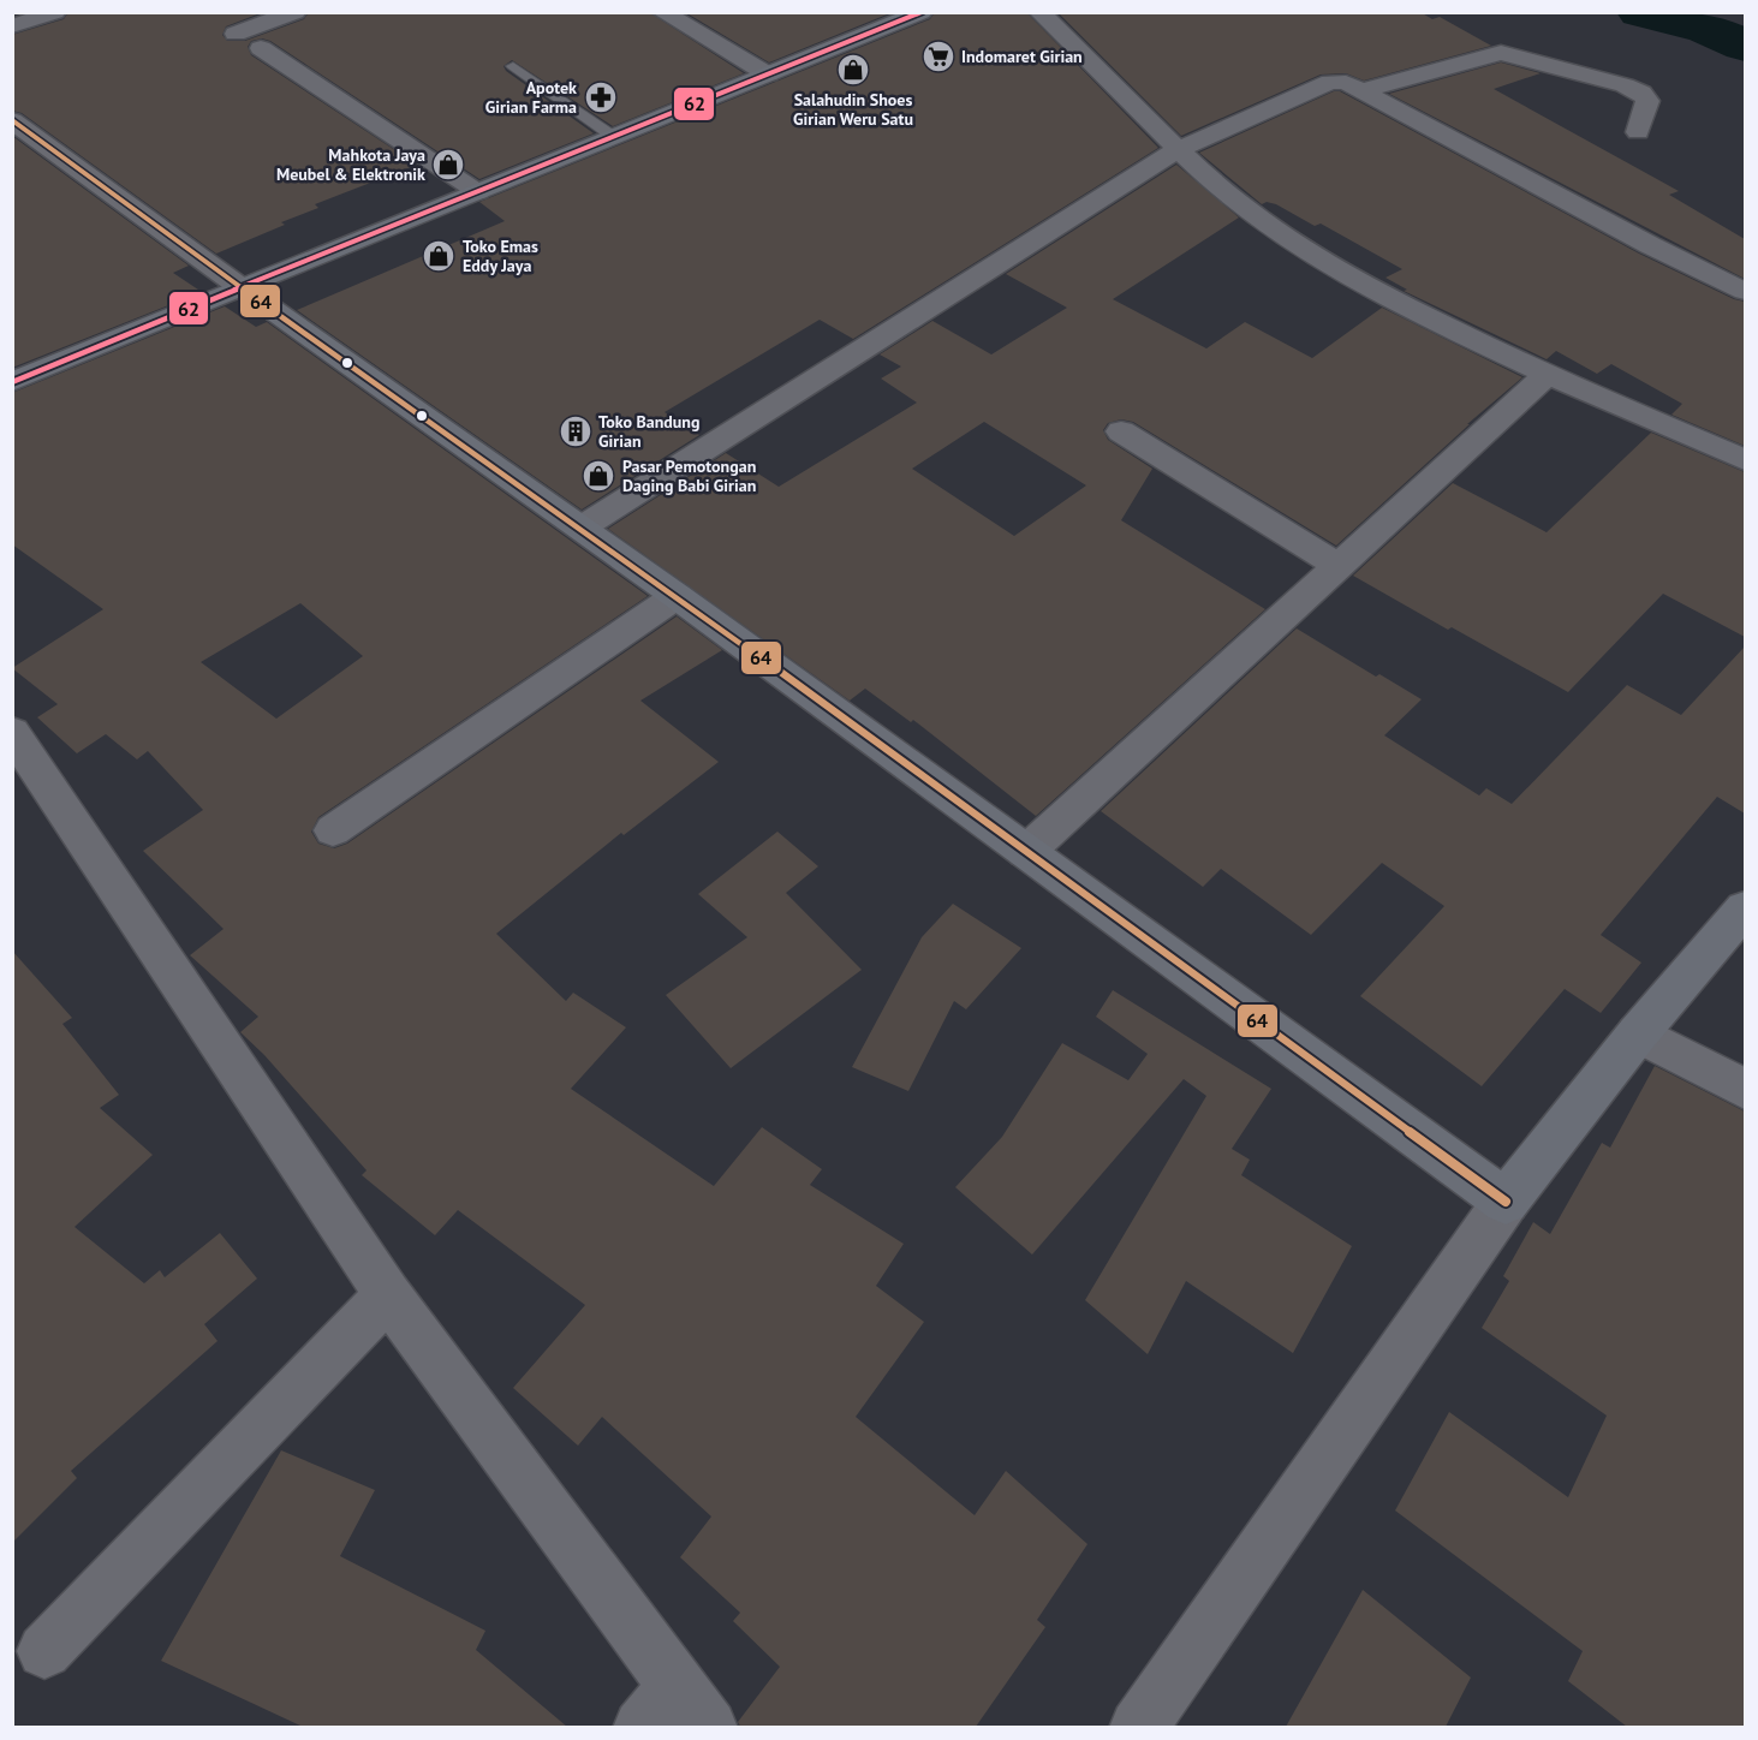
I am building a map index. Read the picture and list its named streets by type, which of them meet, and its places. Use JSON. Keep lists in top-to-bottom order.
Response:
{
  "places": {
    "supermarket": ["Indomaret Girian"],
    "shop": [
      "Salahudin Shoes Girian Weru Satu",
      "Mahkota Jaya Meubel & Elektronik",
      "Toko Emas Eddy Jaya",
      "Pasar Pemotongan Daging Babi Girian"
    ],
    "pharmacy": ["Apotek Girian Farma"],
    "building": ["Toko Bandung Girian"]
  },
  "lines": ["transit line 62", "transit line 64"]
}
